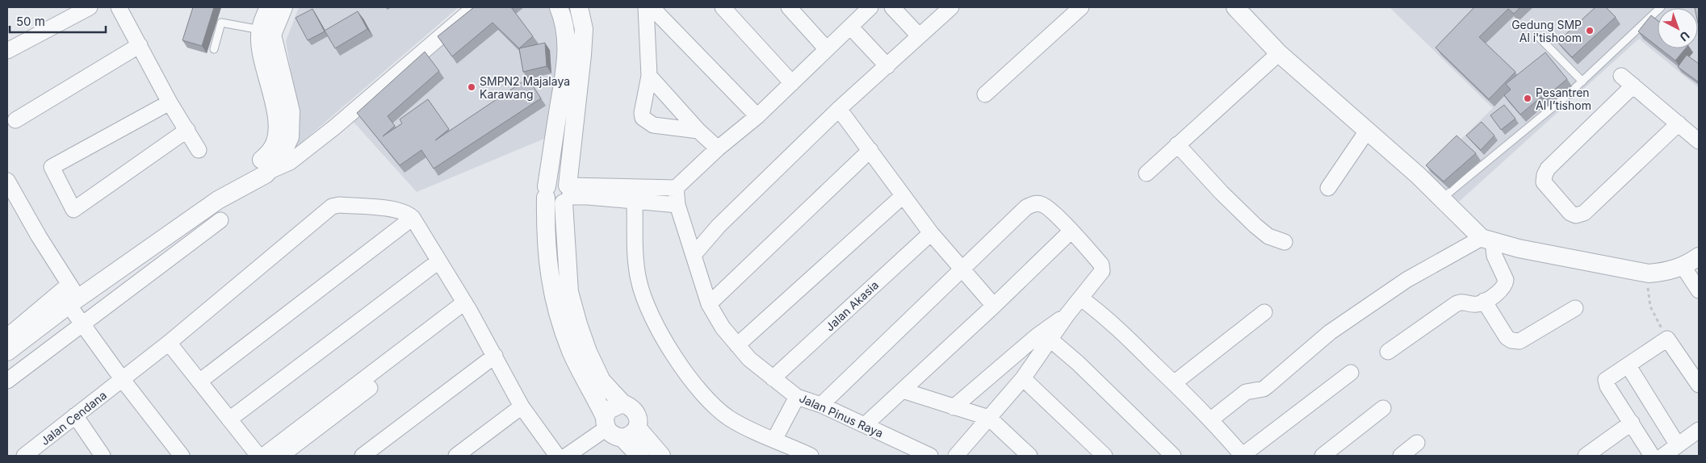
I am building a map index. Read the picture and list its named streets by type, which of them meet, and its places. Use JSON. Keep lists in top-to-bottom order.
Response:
{
  "streets": {
    "street": ["Jalan Akasia", "Jalan Pinus Raya", "Jalan Cendana"]
  },
  "crossings": [
    ["Jalan Akasia", "Jalan Pinus Raya"]
  ],
  "places": ["Gedung SMP Al i'tishoom", "SMPN2 Majalaya Karawang", "Pesantren Al I’tishom"],
  "scale_bar": "50 m",
  "north": "bottom right"
}
